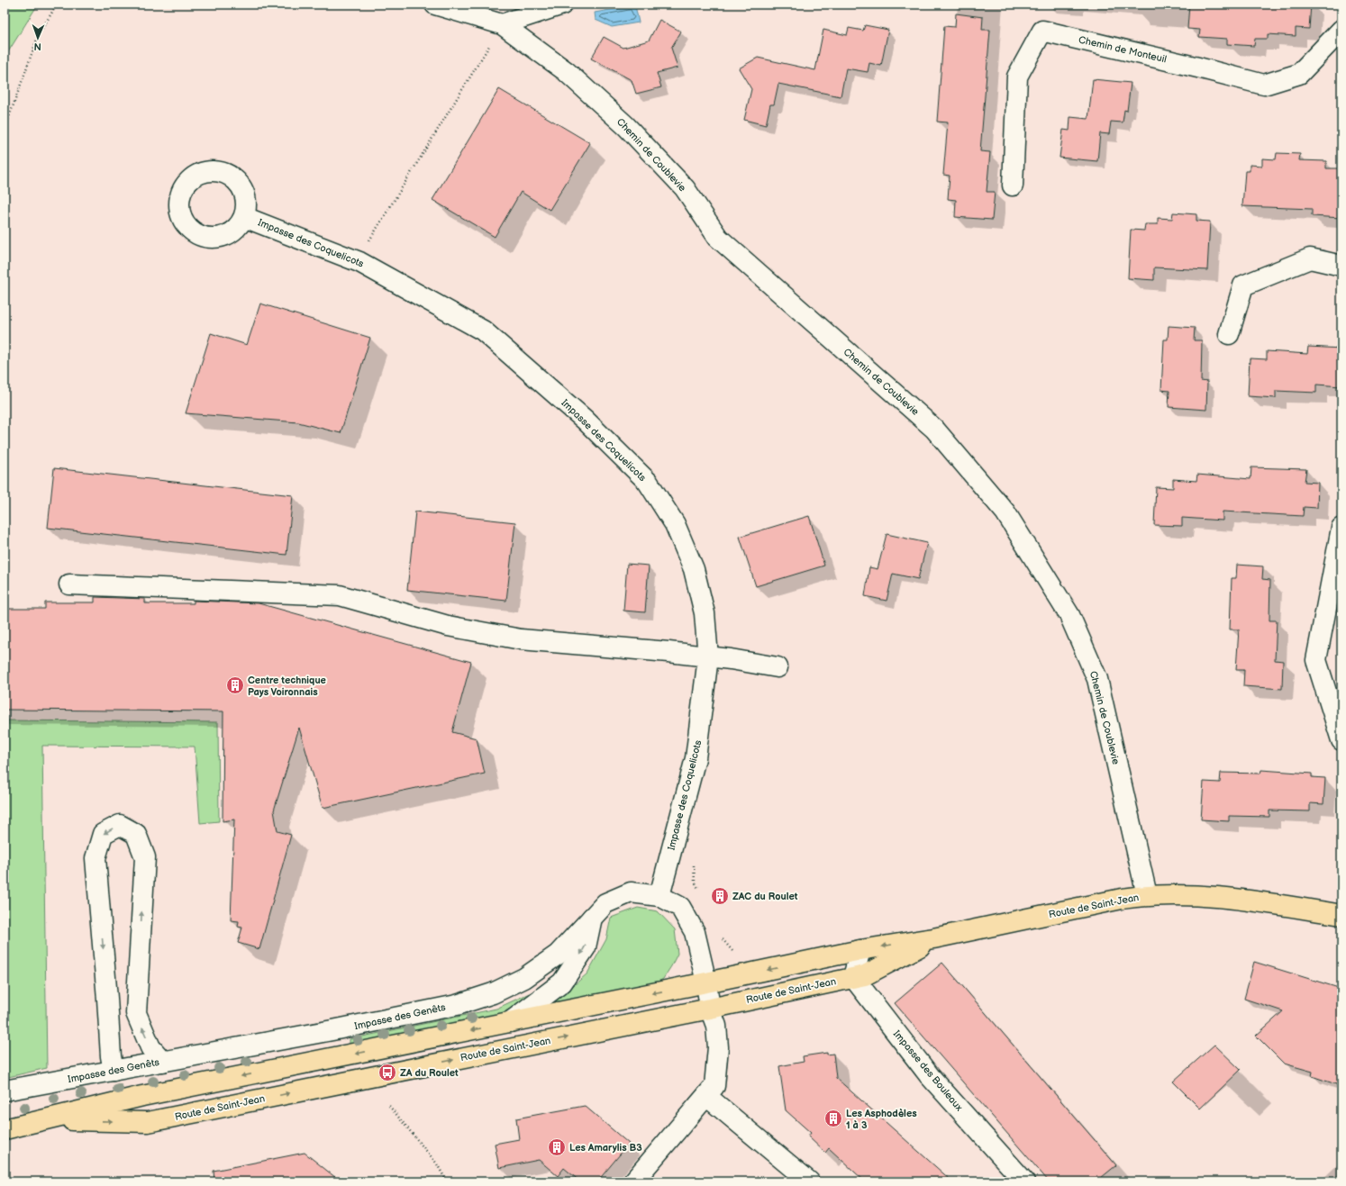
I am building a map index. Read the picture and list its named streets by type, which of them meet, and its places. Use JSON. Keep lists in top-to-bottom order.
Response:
{
  "streets": {
    "main road": ["Route de Saint-Jean"],
    "street": [
      "Chemin de Monteuil",
      "Chemin de Coublevie",
      "Impasse des Coquelicots",
      "Impasse des Genêts",
      "Impasse des Bouleaux"
    ]
  },
  "crossings": [
    ["Chemin de Coublevie", "Route de Saint-Jean"],
    ["Impasse des Coquelicots", "Impasse des Genêts"],
    ["Route de Saint-Jean", "Impasse des Genêts"],
    ["Route de Saint-Jean", "Impasse des Bouleaux"]
  ],
  "places": {
    "building": [
      "Centre technique Pays Voironnais",
      "ZAC du Roulet",
      "Les Asphodèles 1 à 3",
      "Les Amarylis B3"
    ],
    "bus stop": ["ZA du Roulet"]
  },
  "north": "bottom"
}
